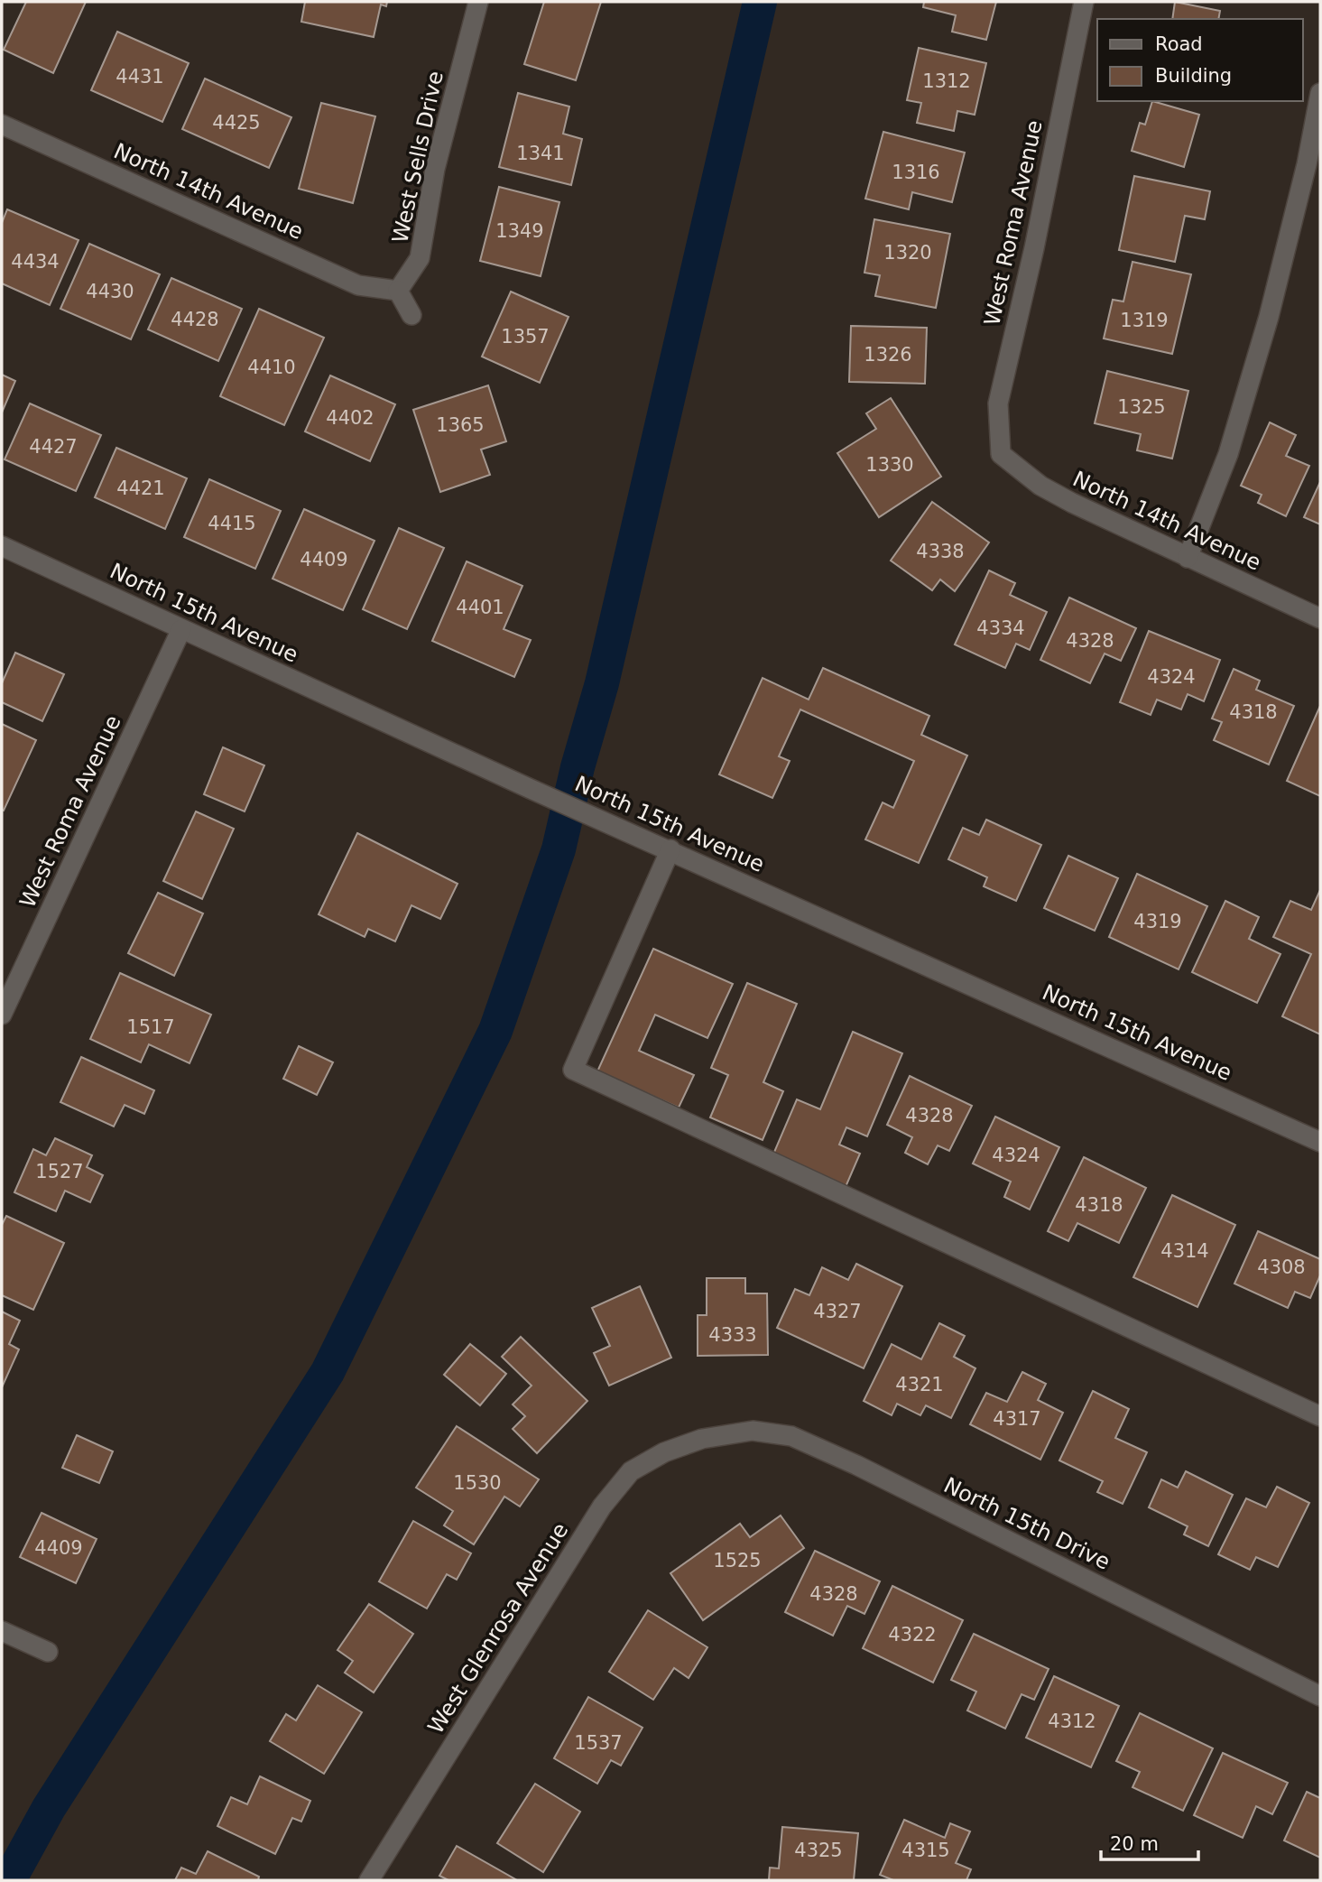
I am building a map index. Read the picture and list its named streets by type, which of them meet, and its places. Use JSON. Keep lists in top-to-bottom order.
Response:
{
  "streets": {
    "street": [
      "West Sells Drive",
      "North 14th Avenue",
      "West Roma Avenue",
      "North 15th Avenue",
      "North 15th Drive",
      "West Glenrosa Avenue"
    ]
  },
  "crossings": [
    ["West Sells Drive", "North 14th Avenue"],
    ["North 14th Avenue", "West Roma Avenue"],
    ["West Roma Avenue", "North 15th Avenue"],
    ["North 15th Drive", "West Glenrosa Avenue"]
  ],
  "house_numbers": [
    "4431",
    "1312",
    "4425",
    "1341",
    "1316",
    "1349",
    "1320",
    "4434",
    "4430",
    "4428",
    "1319",
    "1357",
    "1326",
    "4410",
    "1325",
    "4402",
    "1365",
    "4427",
    "1330",
    "4421",
    "4415",
    "4338",
    "4409",
    "4401",
    "4334",
    "4328",
    "4324",
    "4318",
    "4319",
    "1517",
    "4328",
    "4324",
    "1527",
    "4318",
    "4314",
    "4308",
    "4327",
    "4333",
    "4321",
    "4317",
    "1530",
    "4409",
    "1525",
    "4328",
    "4322",
    "4312",
    "1537",
    "4325",
    "4315"
  ],
  "legend": ["Road", "Building"],
  "scale_bar": "20 m"
}
